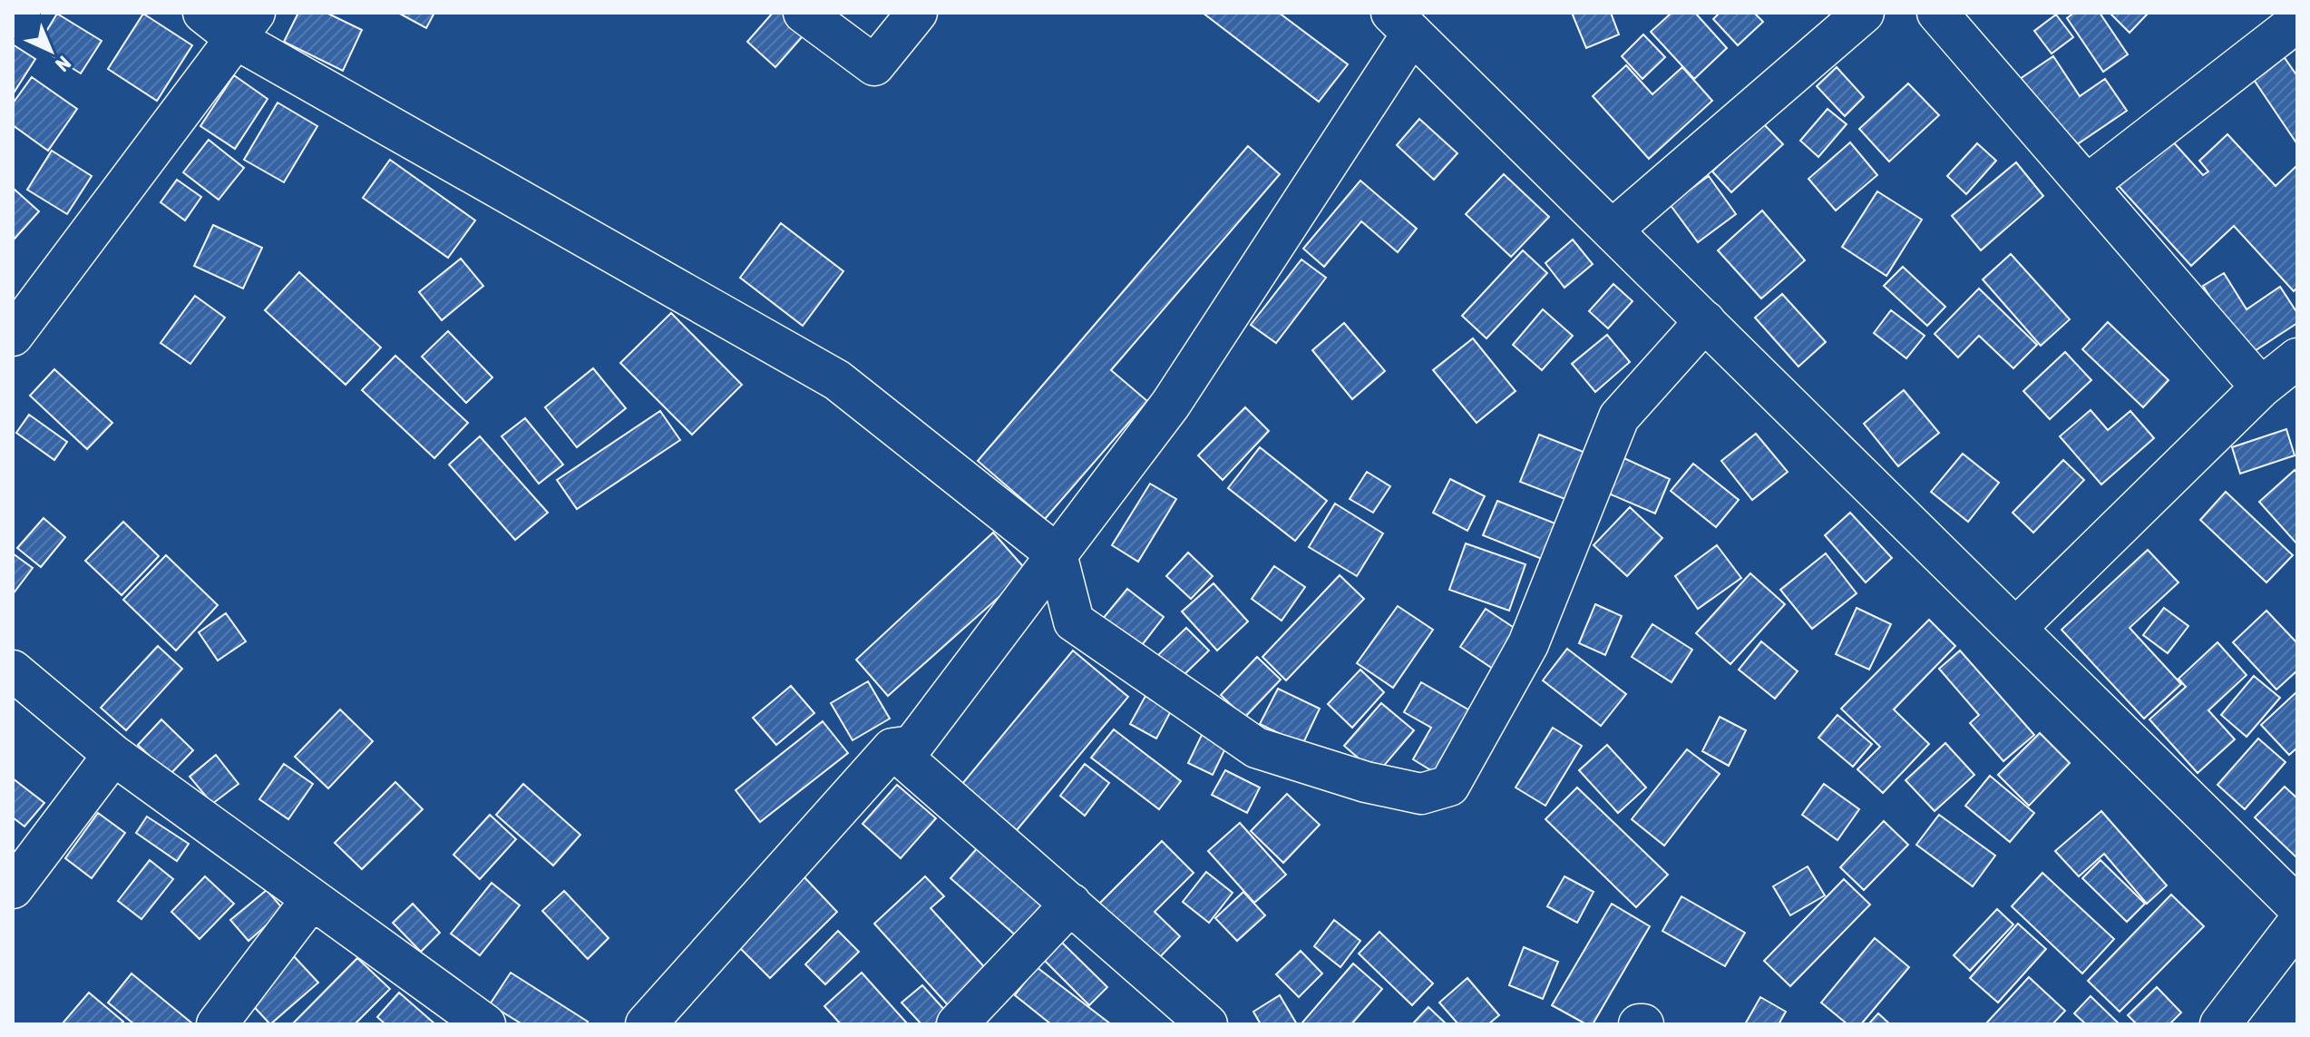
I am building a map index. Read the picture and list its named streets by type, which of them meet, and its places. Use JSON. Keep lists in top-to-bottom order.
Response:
{
  "north": "bottom right"
}
